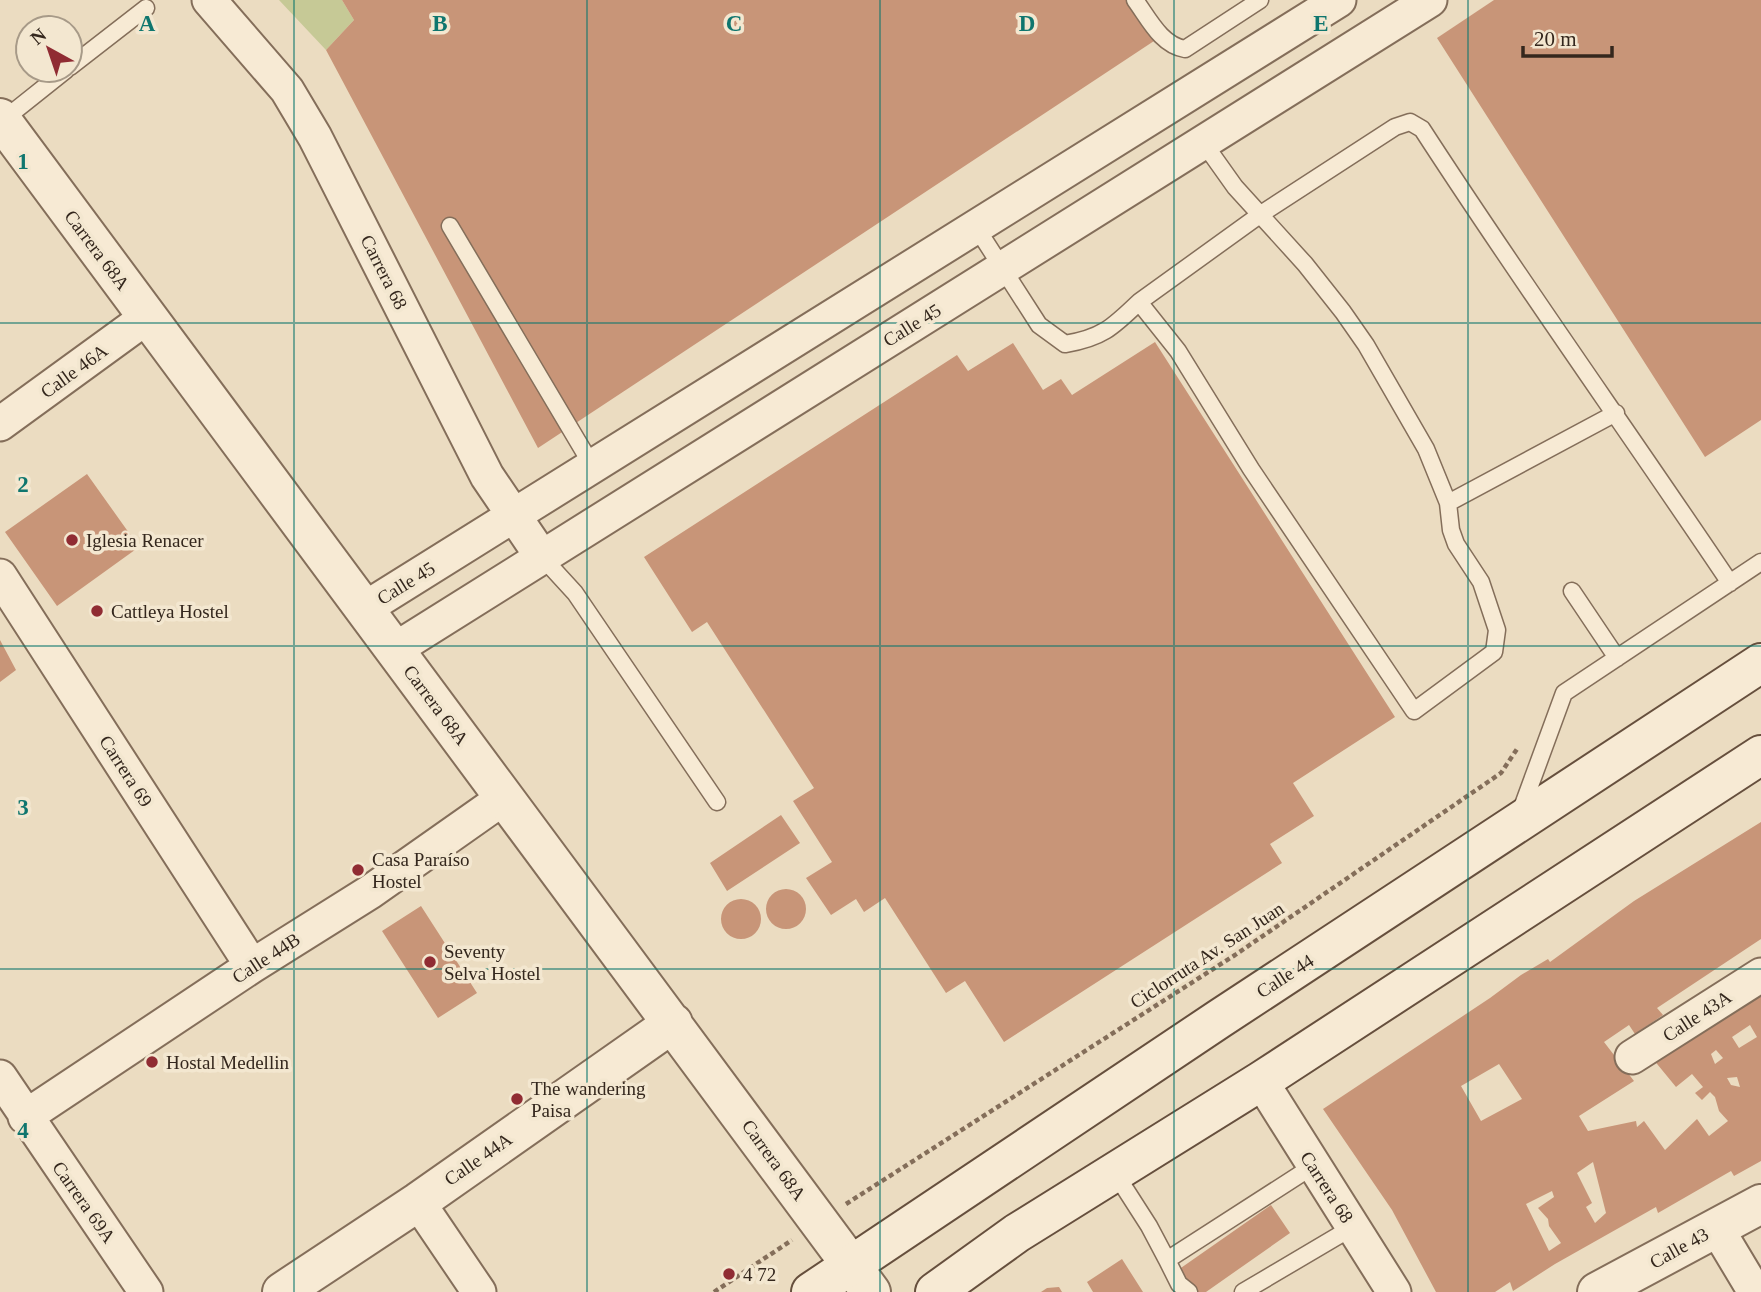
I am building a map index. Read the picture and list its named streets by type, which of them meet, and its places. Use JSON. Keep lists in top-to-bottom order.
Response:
{
  "streets": {
    "main road": [
      "Carrera 68A",
      "Calle 44",
      "Calle 44A",
      "Calle 43"
    ],
    "street": [
      "Carrera 68",
      "Calle 45",
      "Calle 46A",
      "Carrera 69",
      "Calle 44B",
      "Calle 43A",
      "Carrera 69A"
    ],
    "path": ["Ciclorruta Av. San Juan"]
  },
  "crossings": [
    ["Carrera 68A", "Calle 45"],
    ["Carrera 68A", "Calle 46A"],
    ["Carrera 68A", "Calle 44B"],
    ["Carrera 68A", "Calle 44"],
    ["Carrera 68A", "Calle 44A"],
    ["Carrera 68", "Calle 45"],
    ["Carrera 69", "Calle 44B"],
    ["Calle 44B", "Carrera 69A"]
  ],
  "places": [
    "Iglesia Renacer",
    "Cattleya Hostel",
    "Casa Paraíso Hostel",
    "Seventy Selva Hostel",
    "Hostal Medellin",
    "The wandering Paisa",
    "4 72"
  ],
  "scale_bar": "20 m",
  "north": "top left",
  "grid": {
    "columns": [
      "A",
      "B",
      "C",
      "D",
      "E"
    ],
    "rows": [
      "1",
      "2",
      "3",
      "4"
    ]
  }
}
